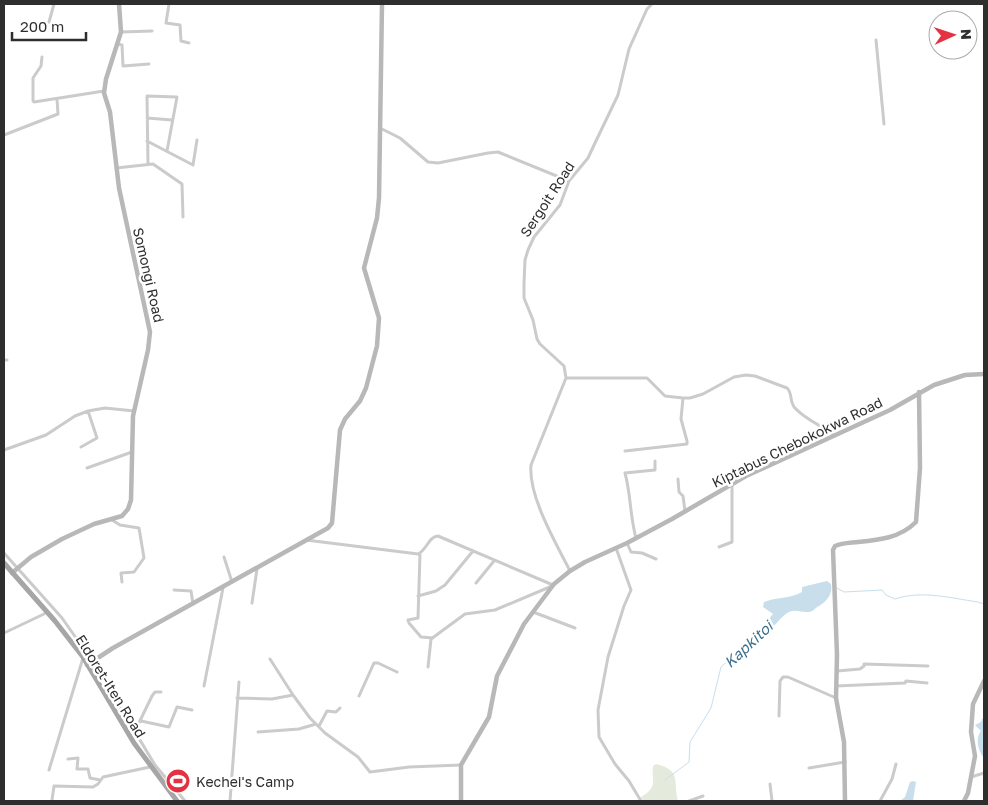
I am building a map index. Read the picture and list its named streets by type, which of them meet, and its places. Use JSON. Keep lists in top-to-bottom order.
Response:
{
  "streets": {
    "main road": ["Eldoret-Iten Road"],
    "street": ["Sergoit Road", "Somongi Road", "Kiptabus Chebokokwa Road"]
  },
  "crossings": [
    ["Somongi Road", "Eldoret-Iten Road"]
  ],
  "water": ["Kapkitoi"],
  "places": {
    "sports": ["Kechei's Camp"]
  },
  "scale_bar": "200 m",
  "north": "right"
}
